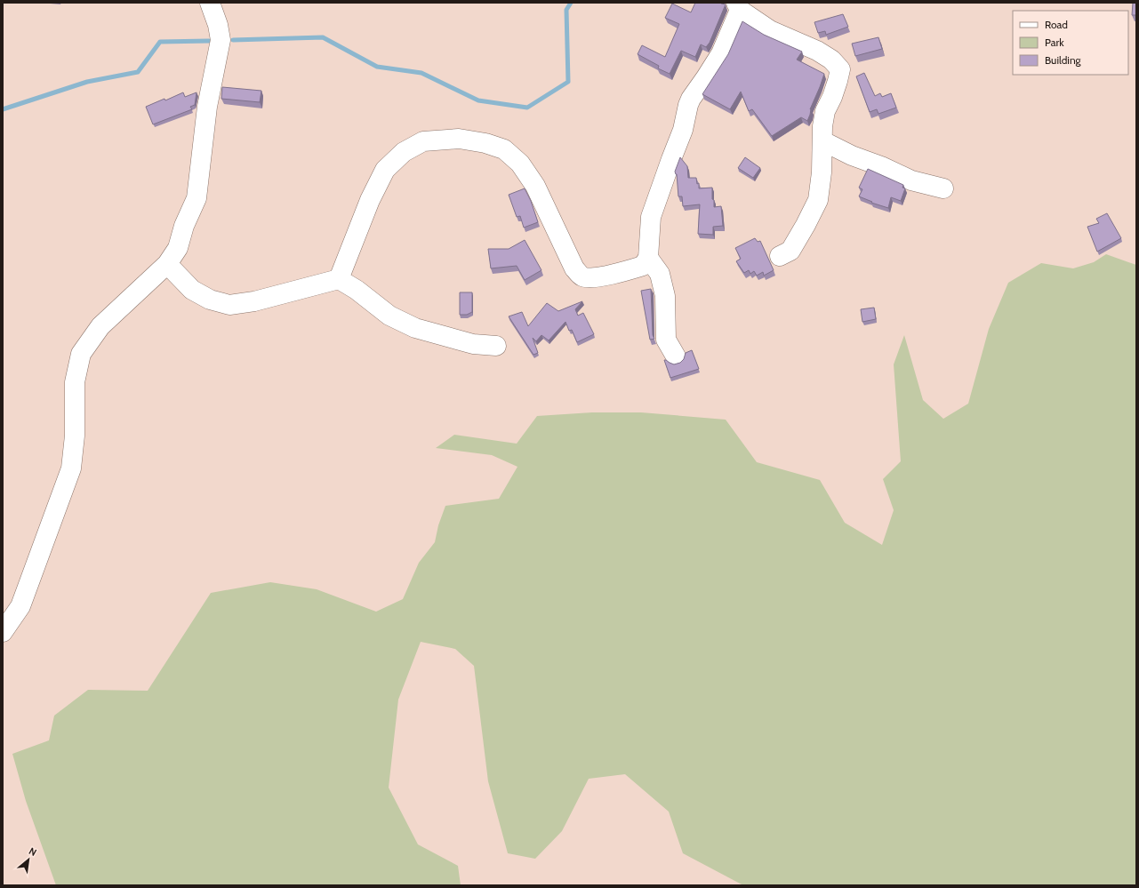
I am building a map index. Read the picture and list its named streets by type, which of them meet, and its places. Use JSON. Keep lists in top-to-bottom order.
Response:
{
  "legend": ["Road", "Park", "Building"],
  "north": "top right"
}
